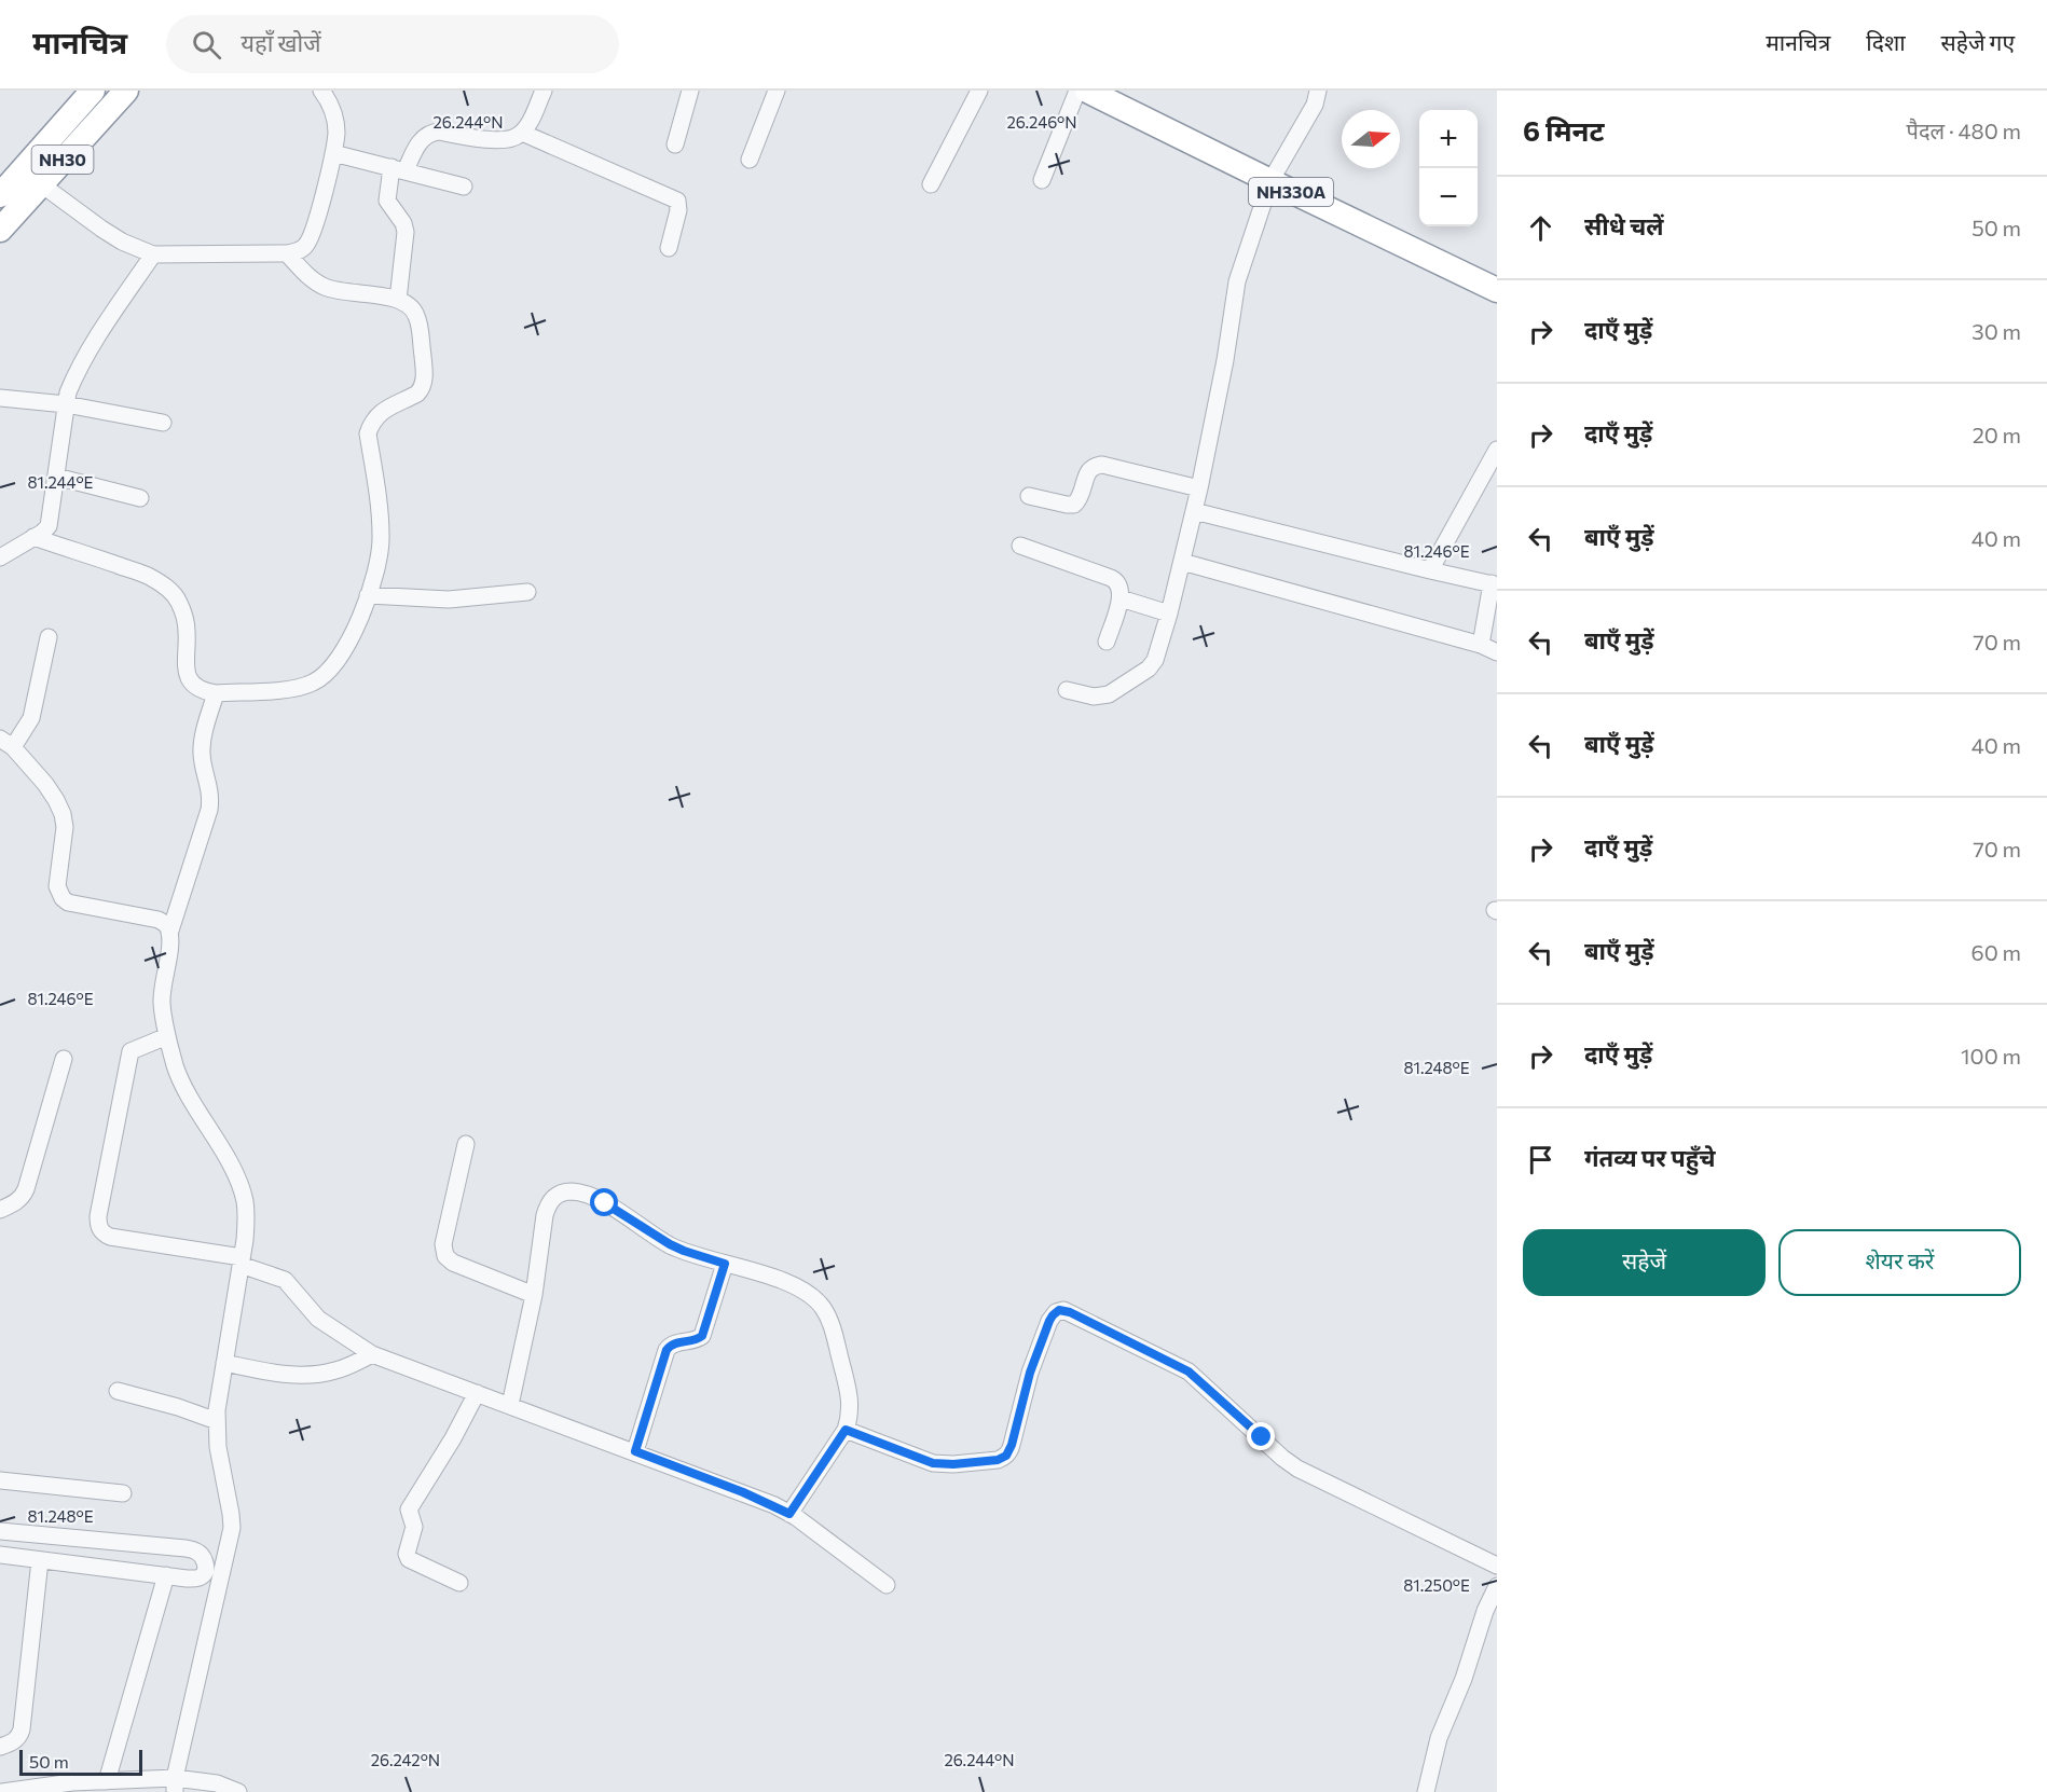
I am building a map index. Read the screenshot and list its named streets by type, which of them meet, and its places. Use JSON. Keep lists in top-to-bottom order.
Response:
{
  "streets": {
    "highway": ["NH30", "NH330A"]
  },
  "scale_bar": "50 m",
  "north": "right",
  "page": {
    "header": "मानचित्र",
    "search": "यहाँ खोजें",
    "nav": ["मानचित्र", "दिशा", "सहेजे गए"],
    "heading": ["6 मिनट", "पैदल · 480 m"],
    "map_buttons": ["+", "−"],
    "list": [
      ["सीधे चलें", "50 m"],
      ["दाएँ मुड़ें", "30 m"],
      ["दाएँ मुड़ें", "20 m"],
      ["बाएँ मुड़ें", "40 m"],
      ["बाएँ मुड़ें", "70 m"],
      ["बाएँ मुड़ें", "40 m"],
      ["दाएँ मुड़ें", "70 m"],
      ["बाएँ मुड़ें", "60 m"],
      ["दाएँ मुड़ें", "100 m"],
      "गंतव्य पर पहुँचे"
    ],
    "buttons": ["सहेजें", "शेयर करें"],
    "scale": "50 m"
  },
  "coordinates": [
    "26.244°N",
    "26.246°N",
    "81.244°E",
    "81.246°E",
    "81.248°E",
    "81.250°E",
    "26.242°N"
  ]
}
